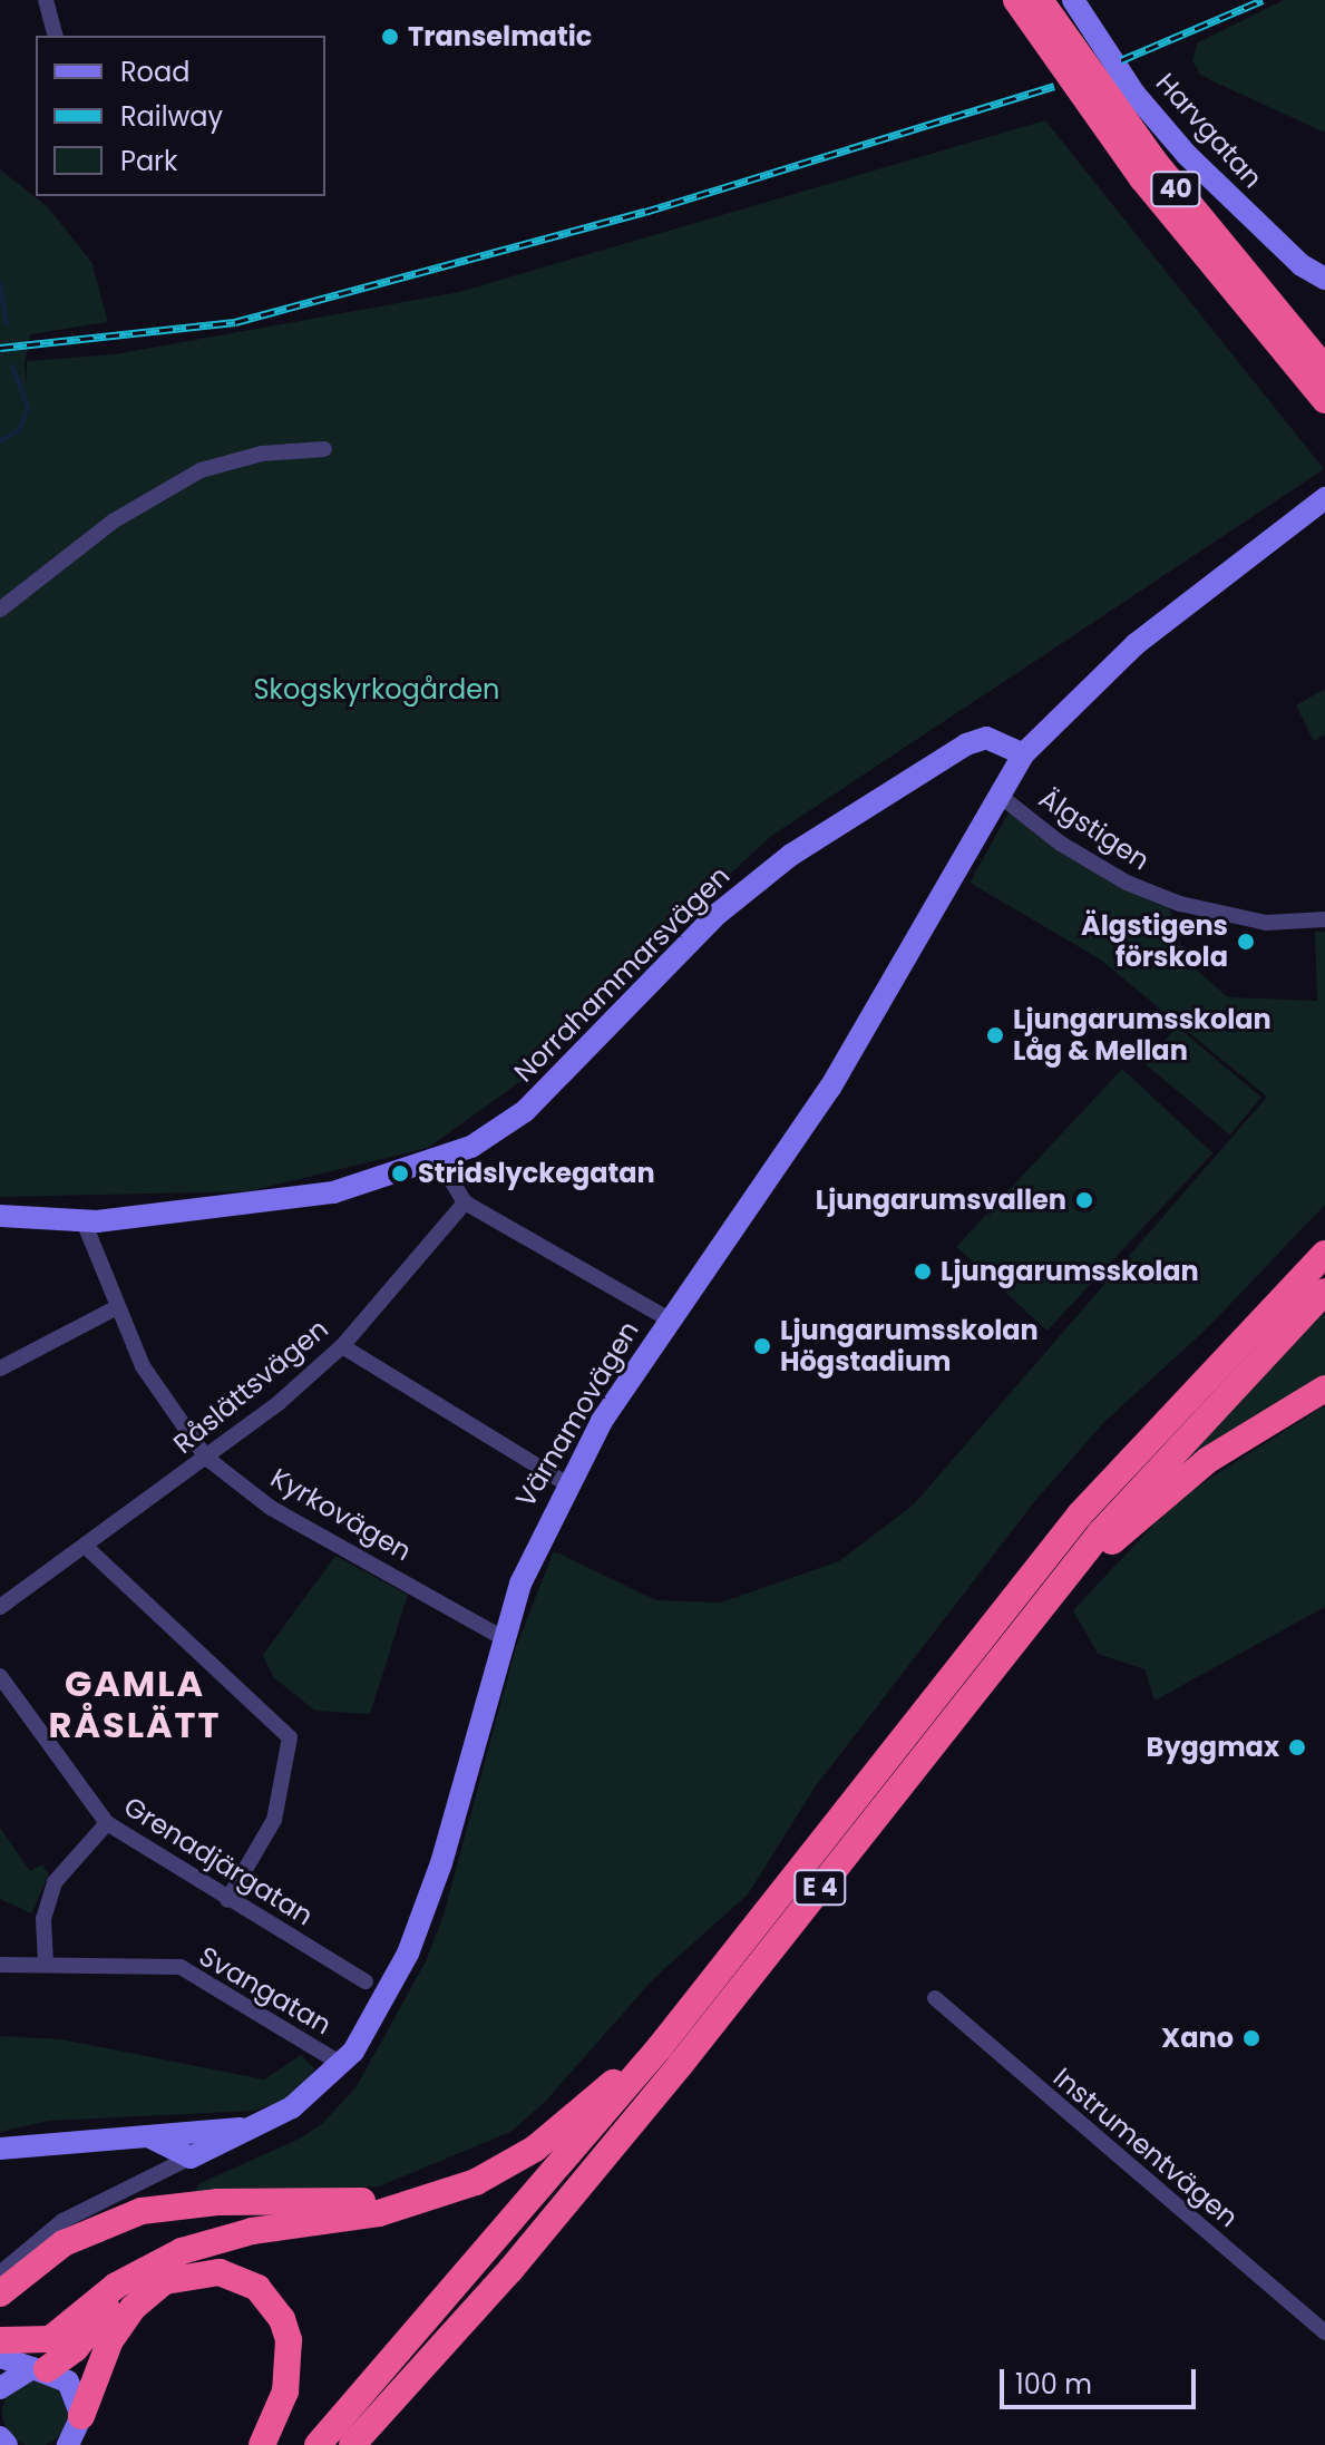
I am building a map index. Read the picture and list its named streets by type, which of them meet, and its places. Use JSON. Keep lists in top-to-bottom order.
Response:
{
  "streets": {
    "highway": ["40", "E 4"],
    "street": [
      "Harvgatan",
      "Älgstigen",
      "Norrahammarsvägen",
      "Råslättsvägen",
      "Värnamovägen",
      "Kyrkovägen",
      "Grenadjärgatan",
      "Svangatan",
      "Instrumentvägen"
    ]
  },
  "crossings": [
    ["Älgstigen", "Värnamovägen"],
    ["Norrahammarsvägen", "Värnamovägen"],
    ["Norrahammarsvägen", "Kyrkovägen"],
    ["Råslättsvägen", "Kyrkovägen"],
    ["Värnamovägen", "Kyrkovägen"],
    ["Värnamovägen", "Svangatan"]
  ],
  "districts": ["GAMLA RÅSLÄTT"],
  "parks": ["Skogskyrkogården"],
  "places": [
    "Transelmatic",
    "Älgstigens förskola",
    "Ljungarumsskolan Låg & Mellan",
    "Stridslyckegatan",
    "Ljungarumsvallen",
    "Ljungarumsskolan",
    "Ljungarumsskolan Högstadium",
    "Byggmax",
    "Xano"
  ],
  "legend": ["Road", "Railway", "Park"],
  "scale_bar": "100 m"
}
